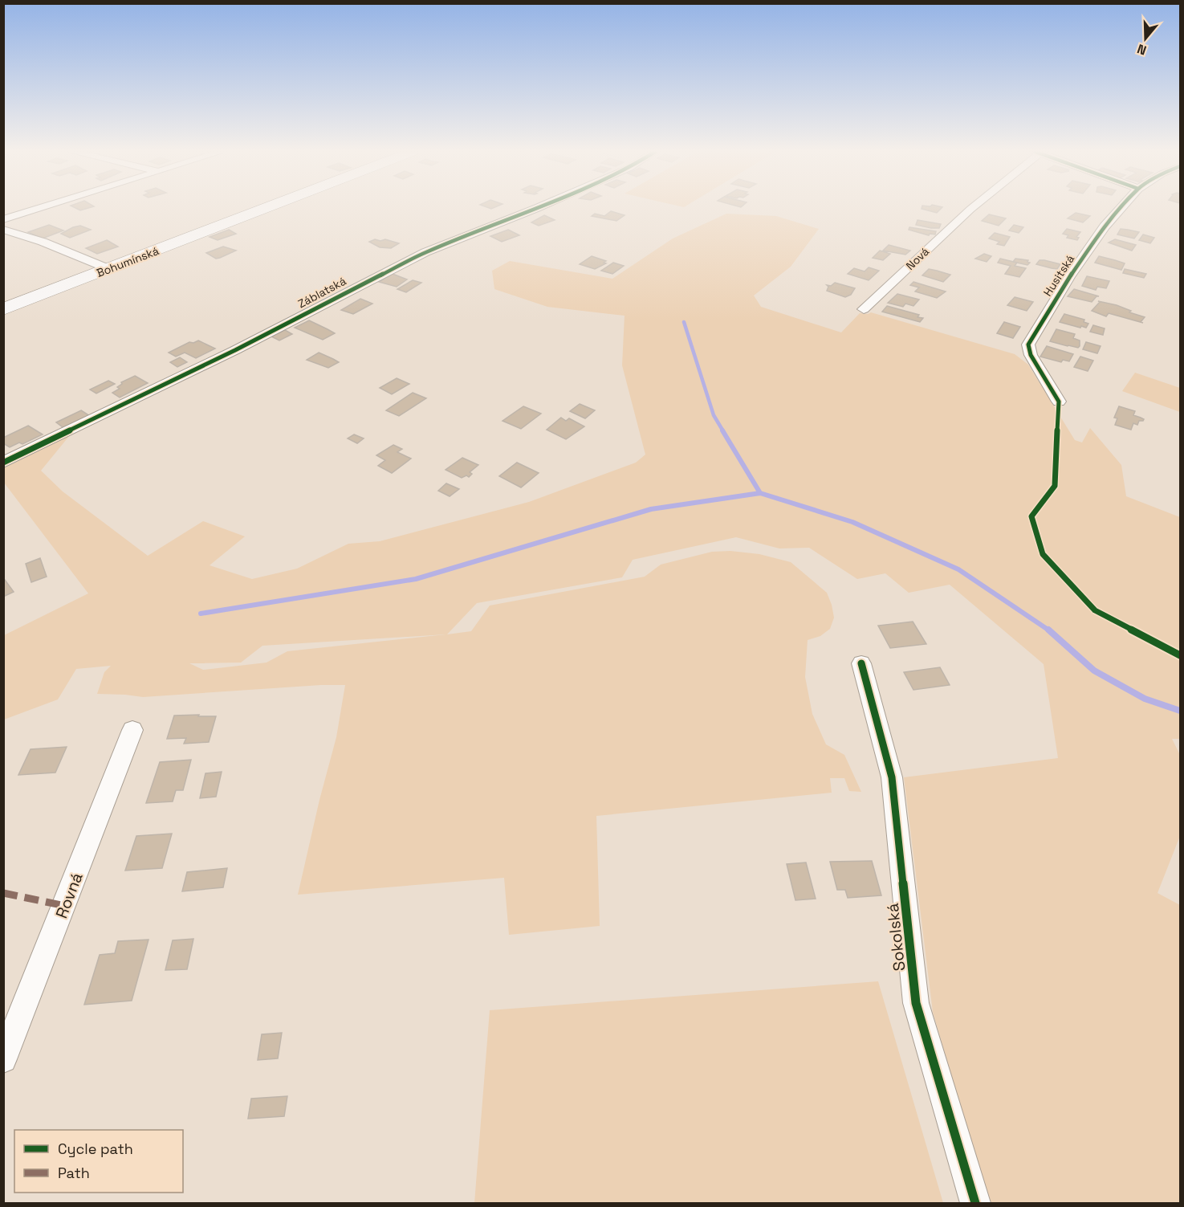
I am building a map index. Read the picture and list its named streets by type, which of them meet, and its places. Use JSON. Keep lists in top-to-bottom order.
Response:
{
  "streets": {
    "main road": ["Bohumínská"],
    "street": [
      "Nová",
      "Husitská",
      "Záblatská",
      "Rovná",
      "Sokolská"
    ]
  },
  "legend": ["Cycle path", "Path"],
  "north": "bottom"
}
